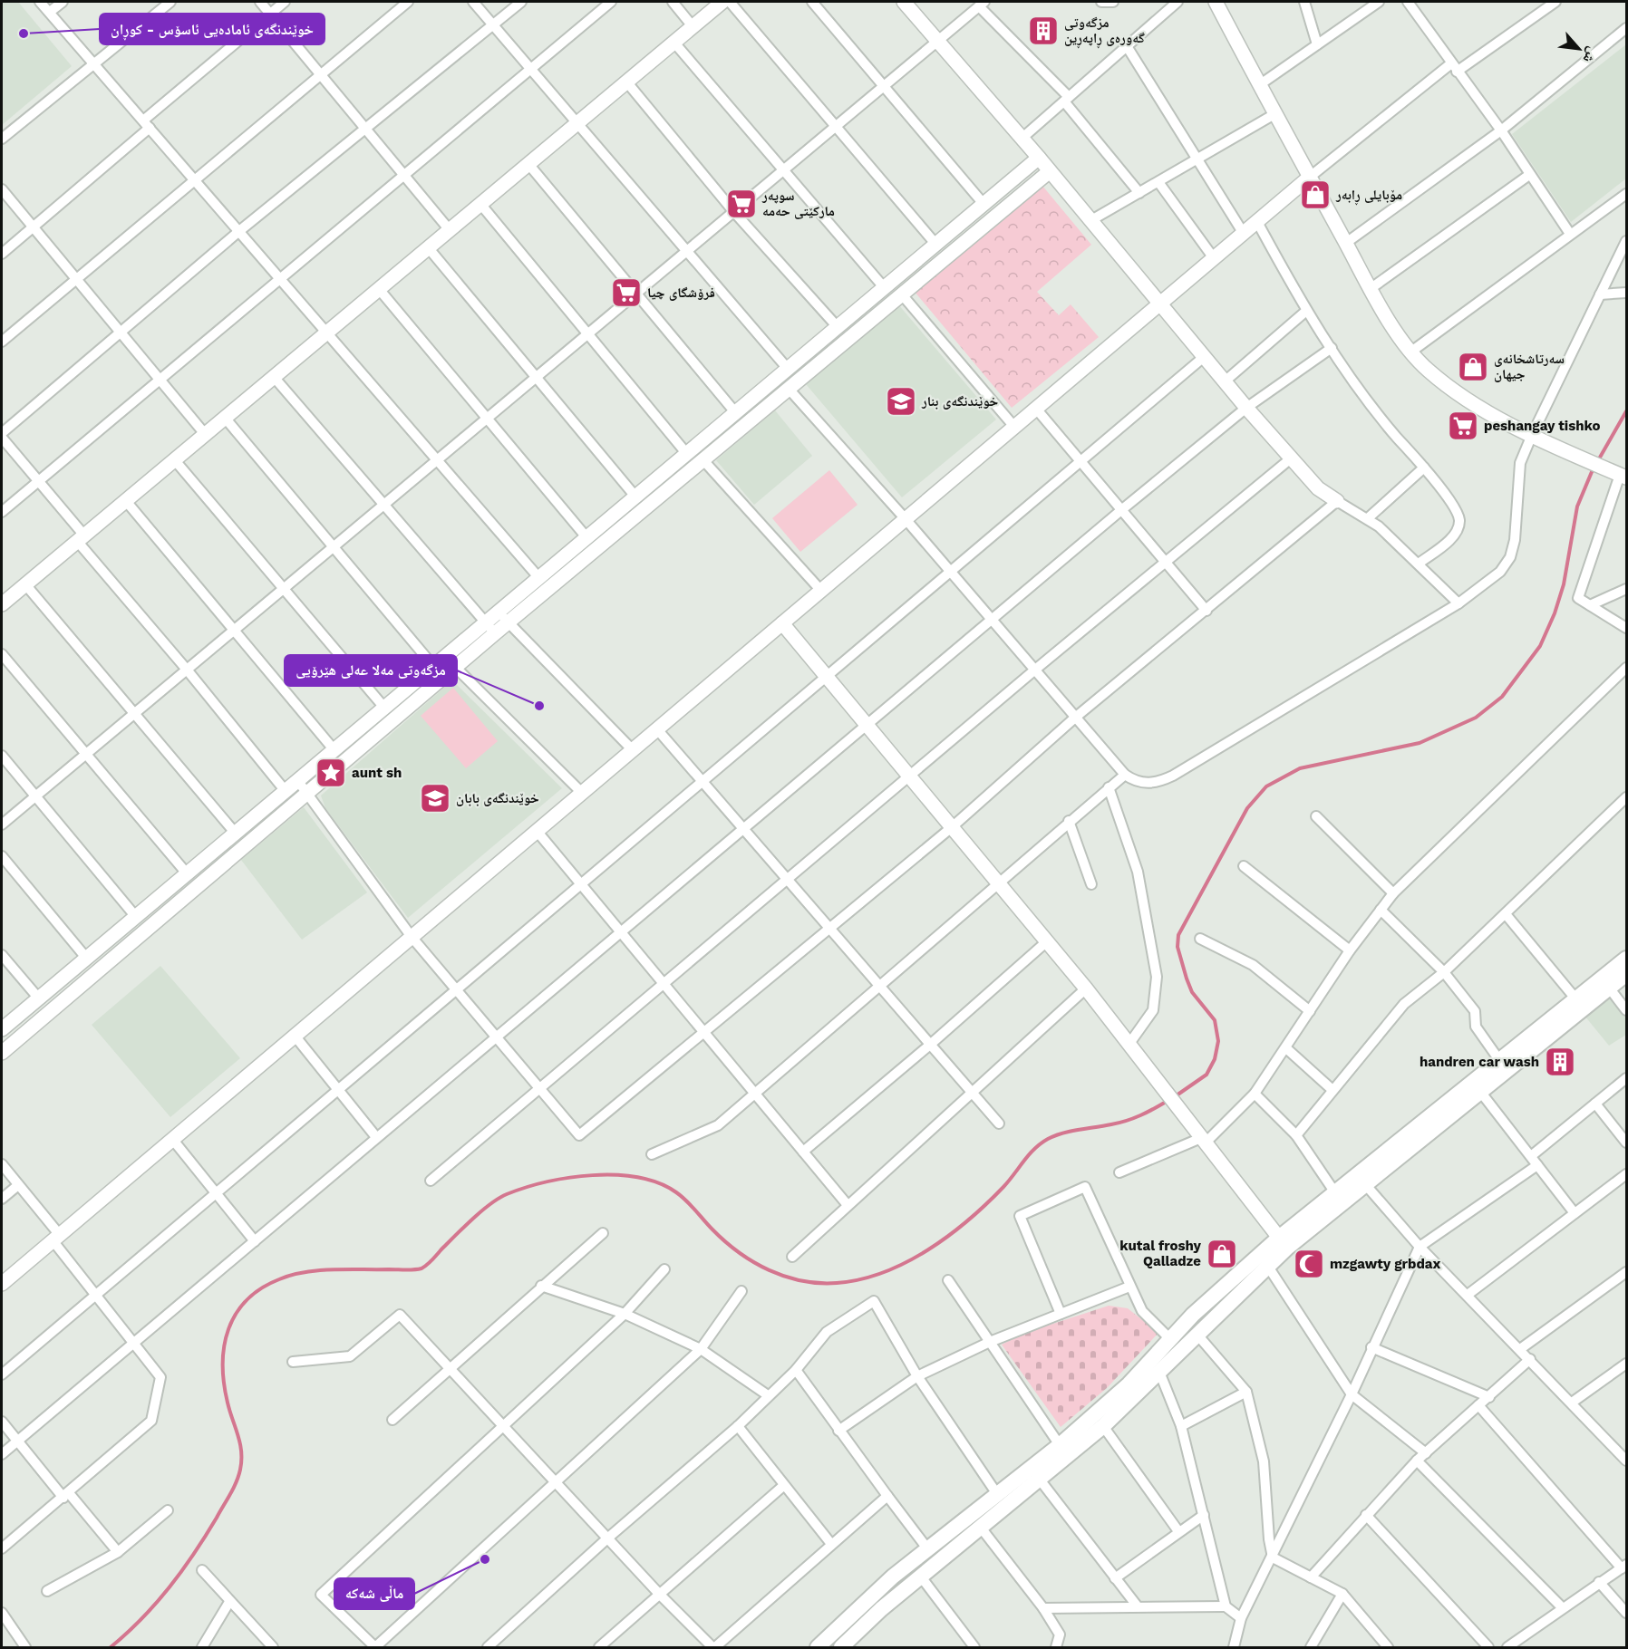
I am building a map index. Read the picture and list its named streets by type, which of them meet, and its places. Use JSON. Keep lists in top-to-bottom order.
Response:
{
  "places": {
    "building": ["مزگەوتی گەورەی ڕاپەڕین", "handren car wash"],
    "other": ["خوێندنگەی ئامادەیی ئاسۆس - کوڕان", "مزگەوتی مەلا عەلی هێرۆیی", "ماڵی شەکە"],
    "shop": ["مۆبایلی ڕابەر", "سەرتاشخانەی جیهان", "kutal froshy Qalladze"],
    "supermarket": ["سوپەر مارکێتی حەمە", "فرۆشگای چیا", "peshangay tishko"],
    "school or university": ["خوێندنگەی بنار", "خوێندنگەی بابان"],
    "place": ["aunt sh"],
    "mosque": ["mzgawty grbdax"]
  },
  "north": "bottom right"
}
